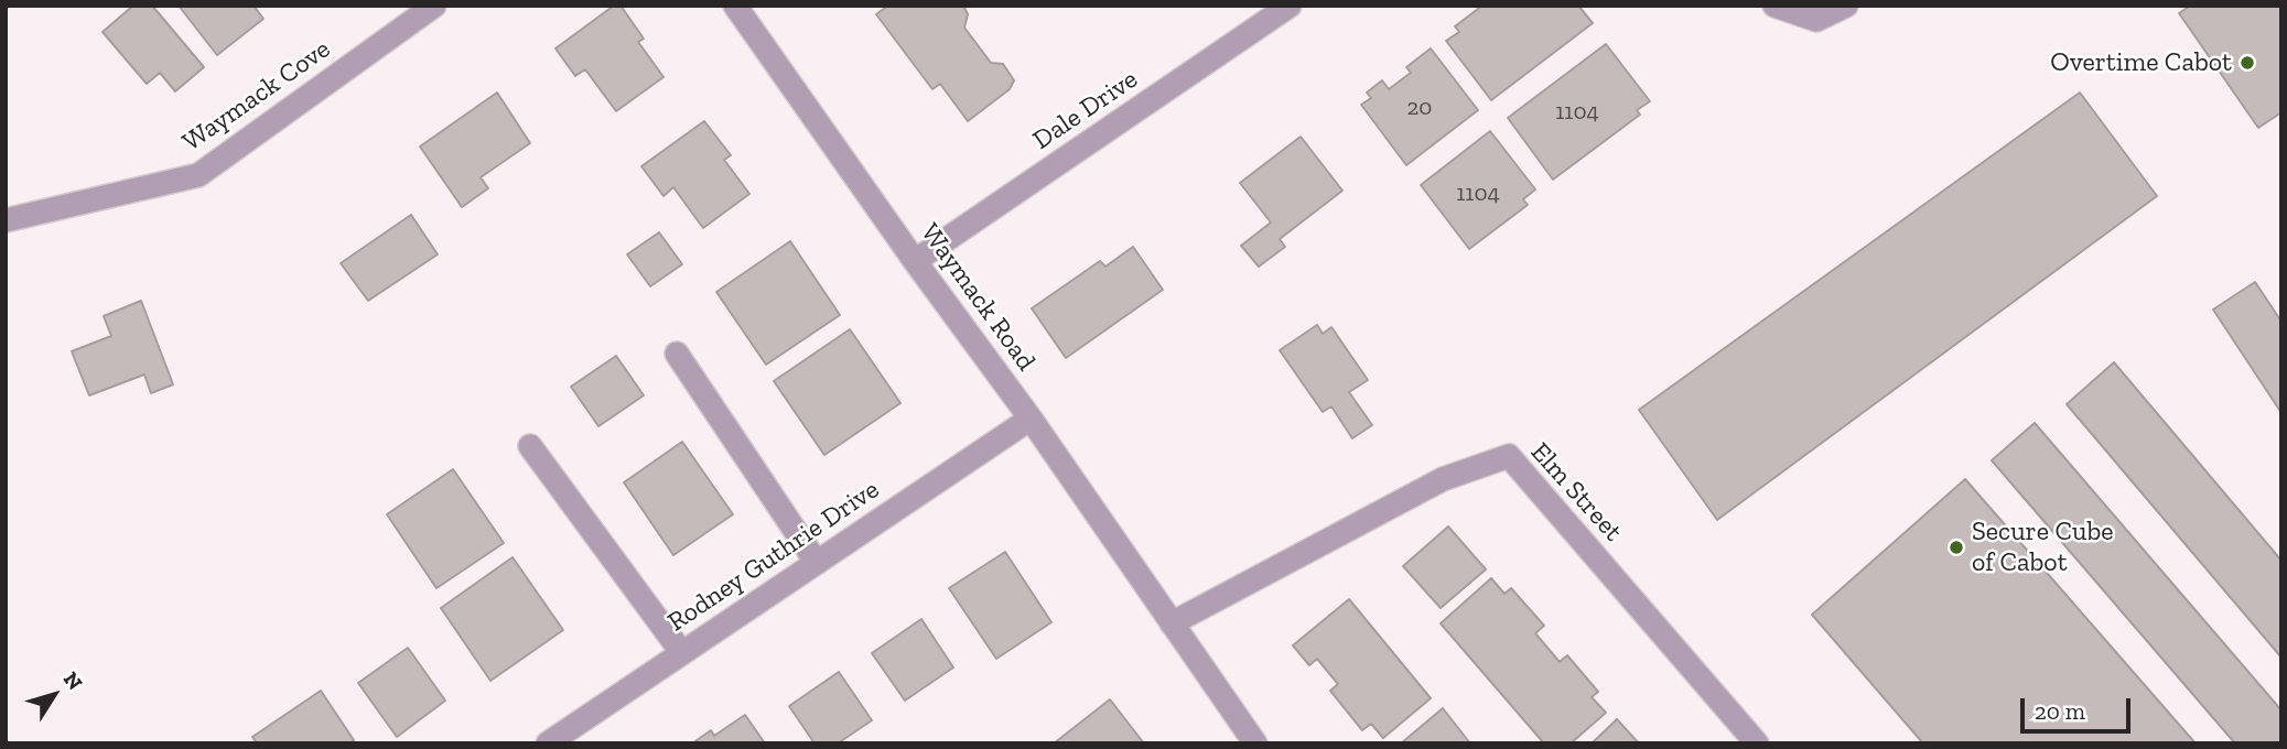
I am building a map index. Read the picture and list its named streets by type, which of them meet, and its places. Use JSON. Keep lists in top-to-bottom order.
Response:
{
  "streets": {
    "street": [
      "Waymack Cove",
      "Dale Drive",
      "Waymack Road",
      "Elm Street",
      "Rodney Guthrie Drive"
    ]
  },
  "crossings": [
    ["Dale Drive", "Waymack Road"],
    ["Waymack Road", "Elm Street"],
    ["Waymack Road", "Rodney Guthrie Drive"]
  ],
  "places": ["Overtime Cabot", "Secure Cube of Cabot"],
  "house_numbers": ["20", "1104", "1104"],
  "scale_bar": "20 m",
  "north": "top right"
}
